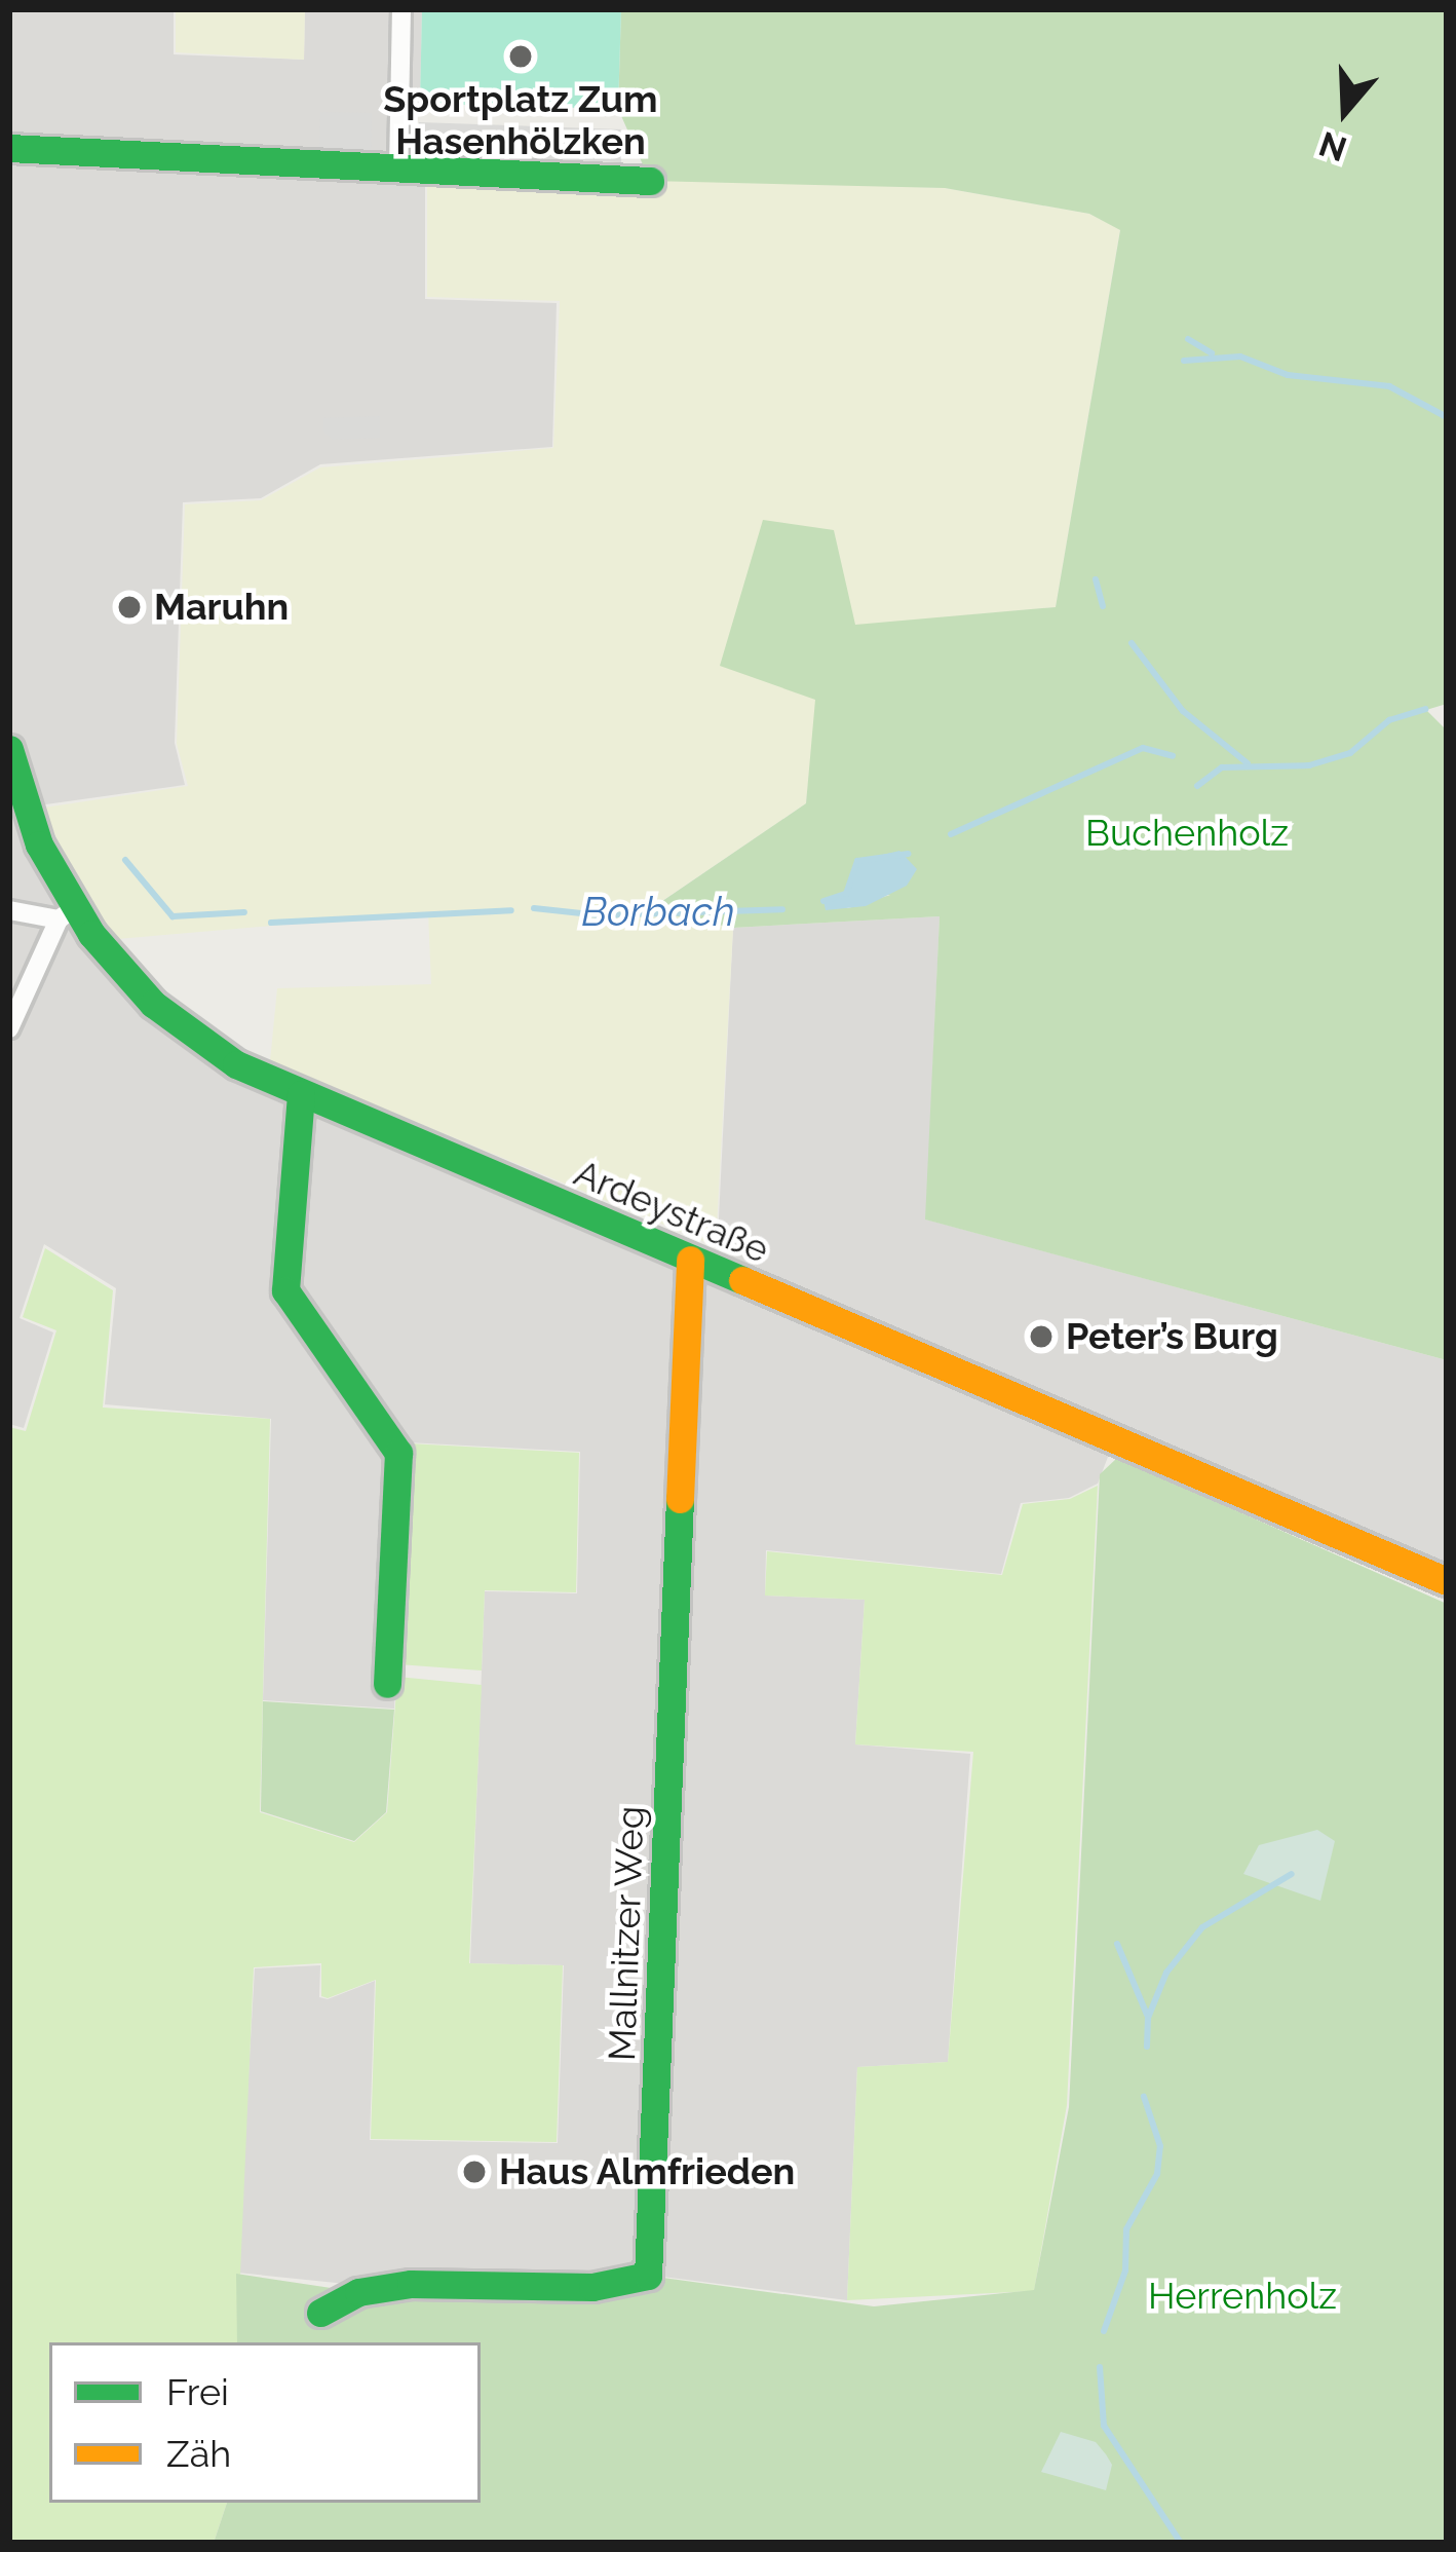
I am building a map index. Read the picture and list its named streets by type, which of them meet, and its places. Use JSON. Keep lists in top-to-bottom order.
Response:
{
  "streets": {
    "street": ["Ardeystraße", "Mallnitzer Weg"]
  },
  "crossings": [
    ["Ardeystraße", "Mallnitzer Weg"]
  ],
  "water": ["Borbach"],
  "parks": ["Buchenholz", "Herrenholz"],
  "places": [
    "Sportplatz Zum Hasenhölzken",
    "Maruhn",
    "Peter’s Burg",
    "Haus Almfrieden"
  ],
  "legend": ["Frei", "Zäh"],
  "north": "bottom"
}
